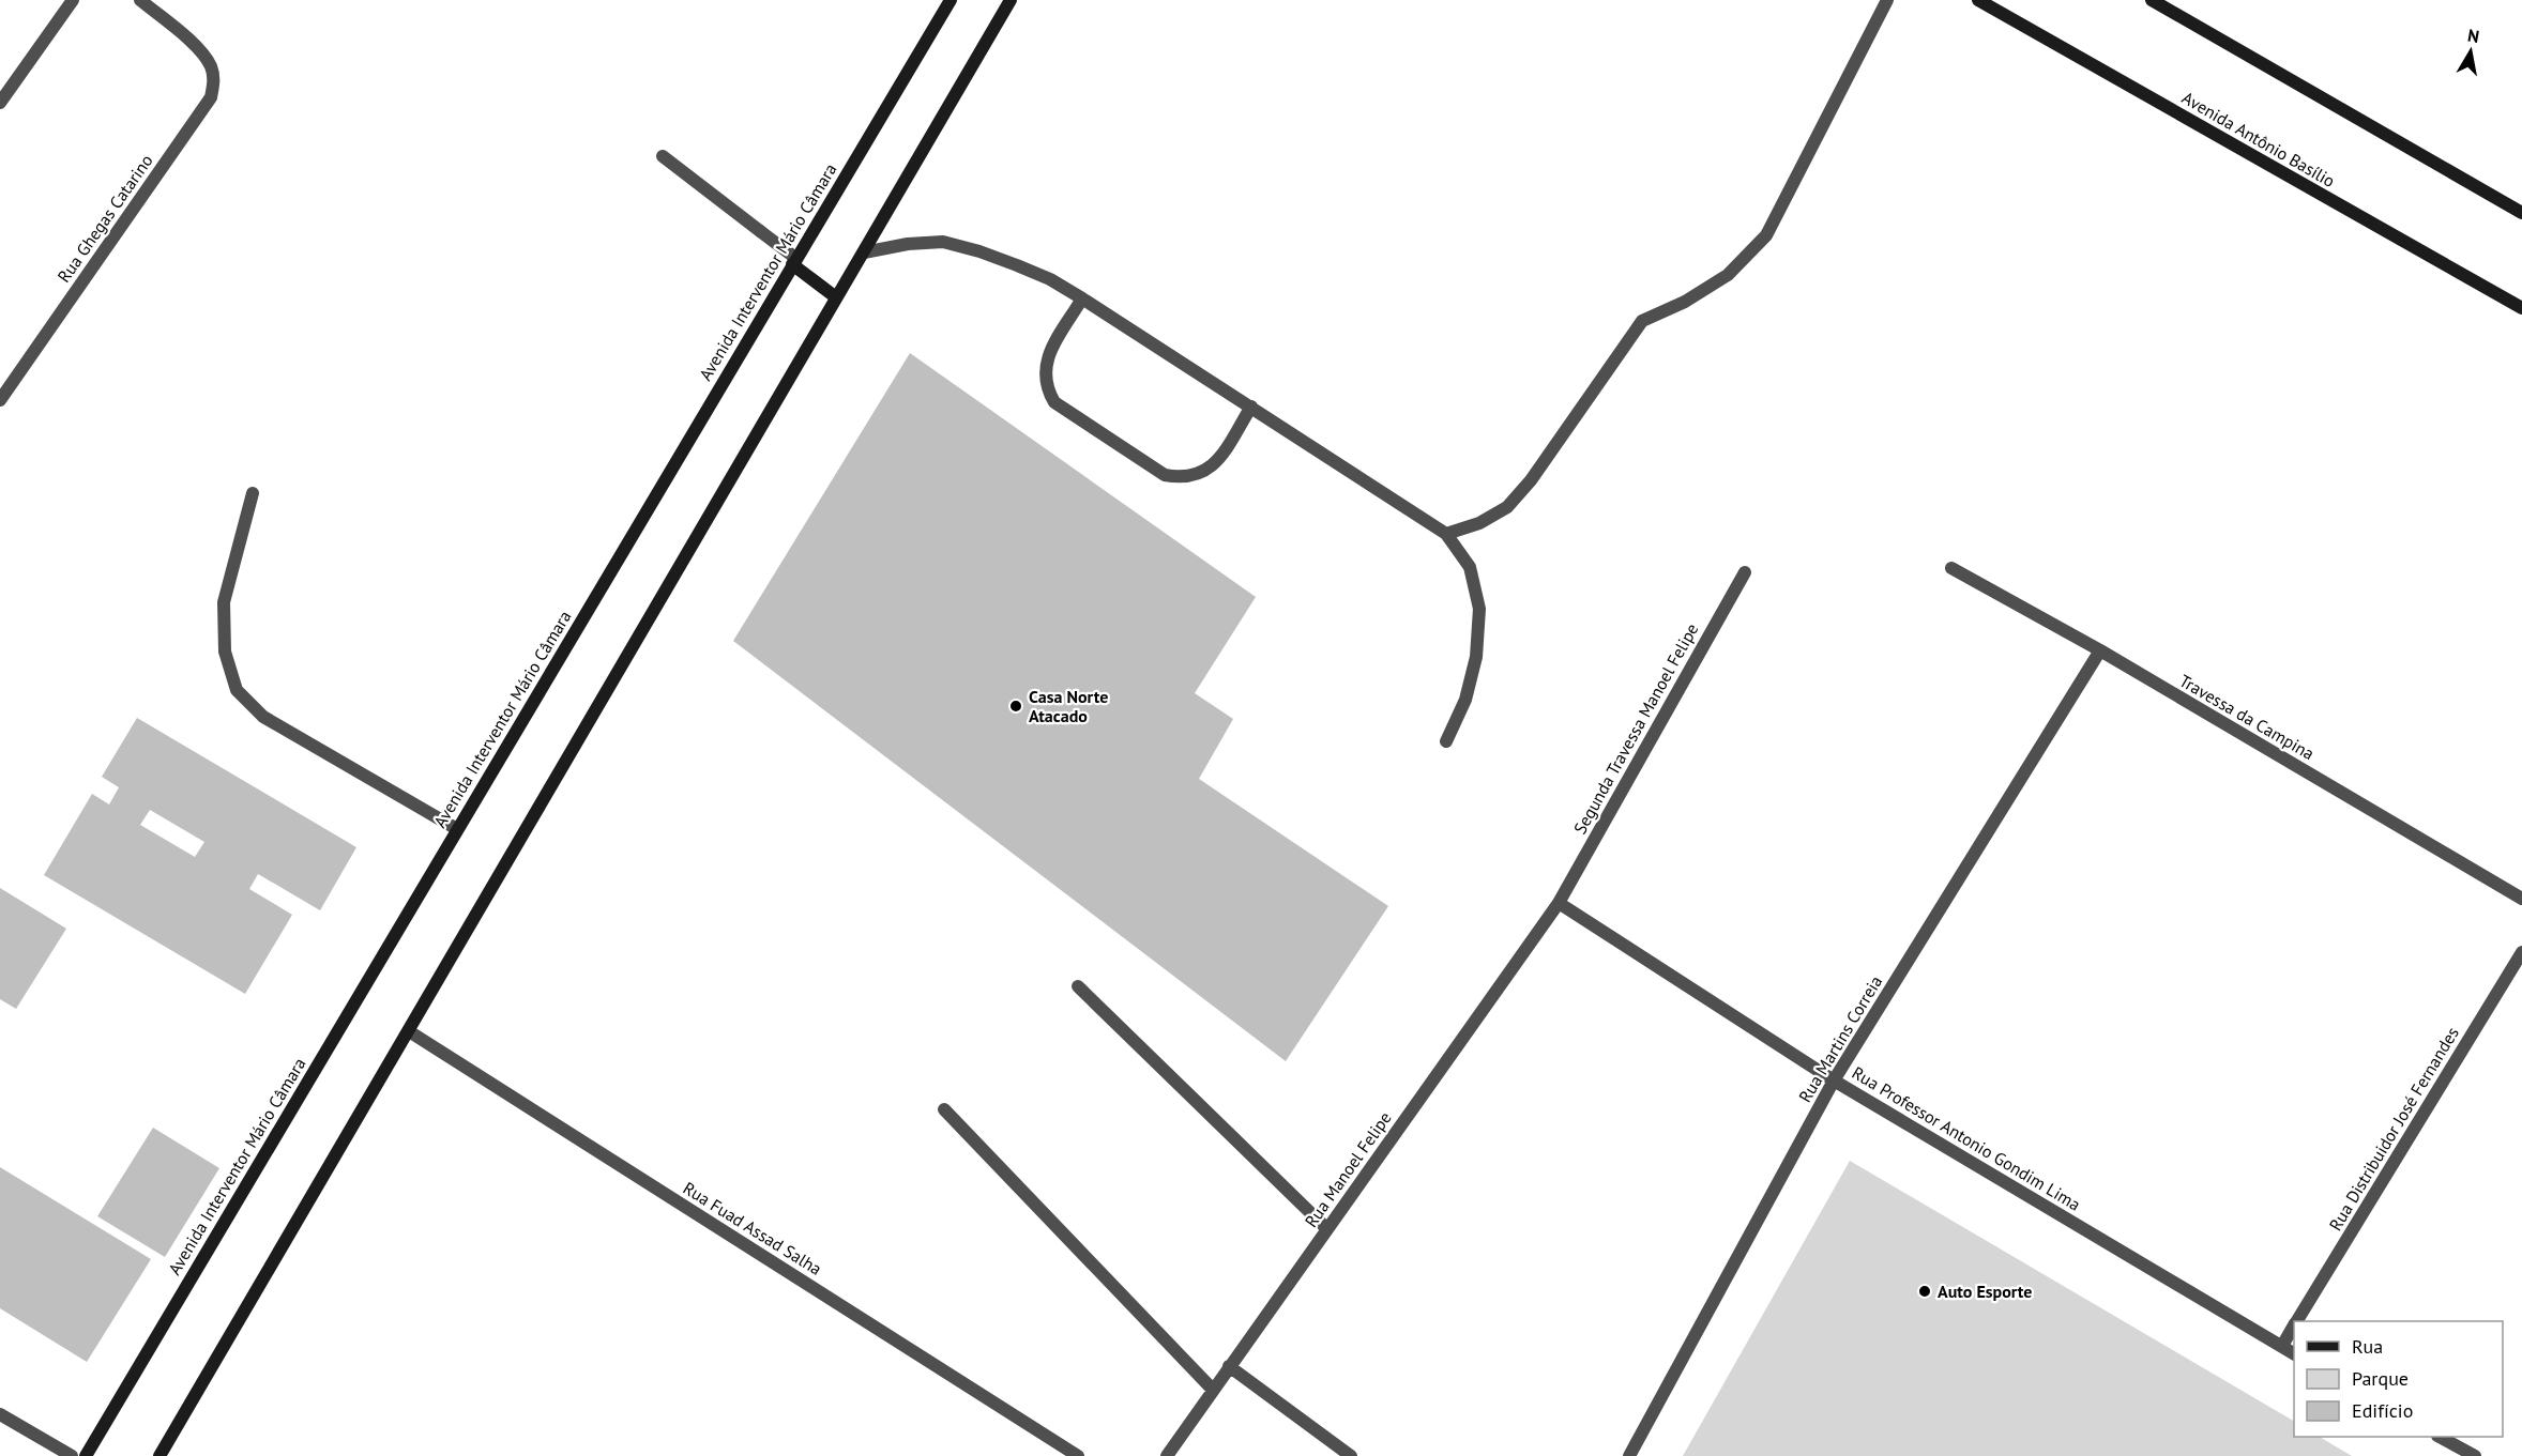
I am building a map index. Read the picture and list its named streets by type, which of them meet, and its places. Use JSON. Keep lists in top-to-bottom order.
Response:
{
  "streets": {
    "main road": ["Avenida Antônio Basílio", "Avenida Interventor Mário Câmara"],
    "street": [
      "Rua Ghegas Catarino",
      "Travessa da Campina",
      "Segunda Travessa Manoel Felipe",
      "Rua Martins Correia",
      "Rua Distribuidor José Fernandes",
      "Rua Professor Antonio Gondim Lima",
      "Rua Manoel Felipe",
      "Rua Fuad Assad Salha"
    ]
  },
  "crossings": [
    ["Travessa da Campina", "Rua Martins Correia"],
    ["Segunda Travessa Manoel Felipe", "Rua Professor Antonio Gondim Lima"],
    ["Segunda Travessa Manoel Felipe", "Rua Manoel Felipe"],
    ["Rua Martins Correia", "Rua Professor Antonio Gondim Lima"],
    ["Rua Distribuidor José Fernandes", "Rua Professor Antonio Gondim Lima"],
    ["Rua Professor Antonio Gondim Lima", "Rua Manoel Felipe"]
  ],
  "places": ["Casa Norte Atacado", "Auto Esporte"],
  "legend": ["Rua", "Parque", "Edifício"],
  "north": "top"
}
